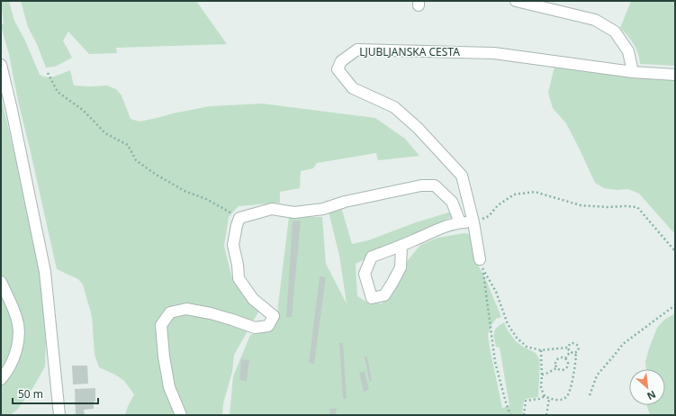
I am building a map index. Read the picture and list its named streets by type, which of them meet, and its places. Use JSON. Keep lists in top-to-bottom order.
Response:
{
  "streets": {
    "street": ["LJUBLJANSKA CESTA"]
  },
  "scale_bar": "50 m",
  "north": "bottom right"
}
